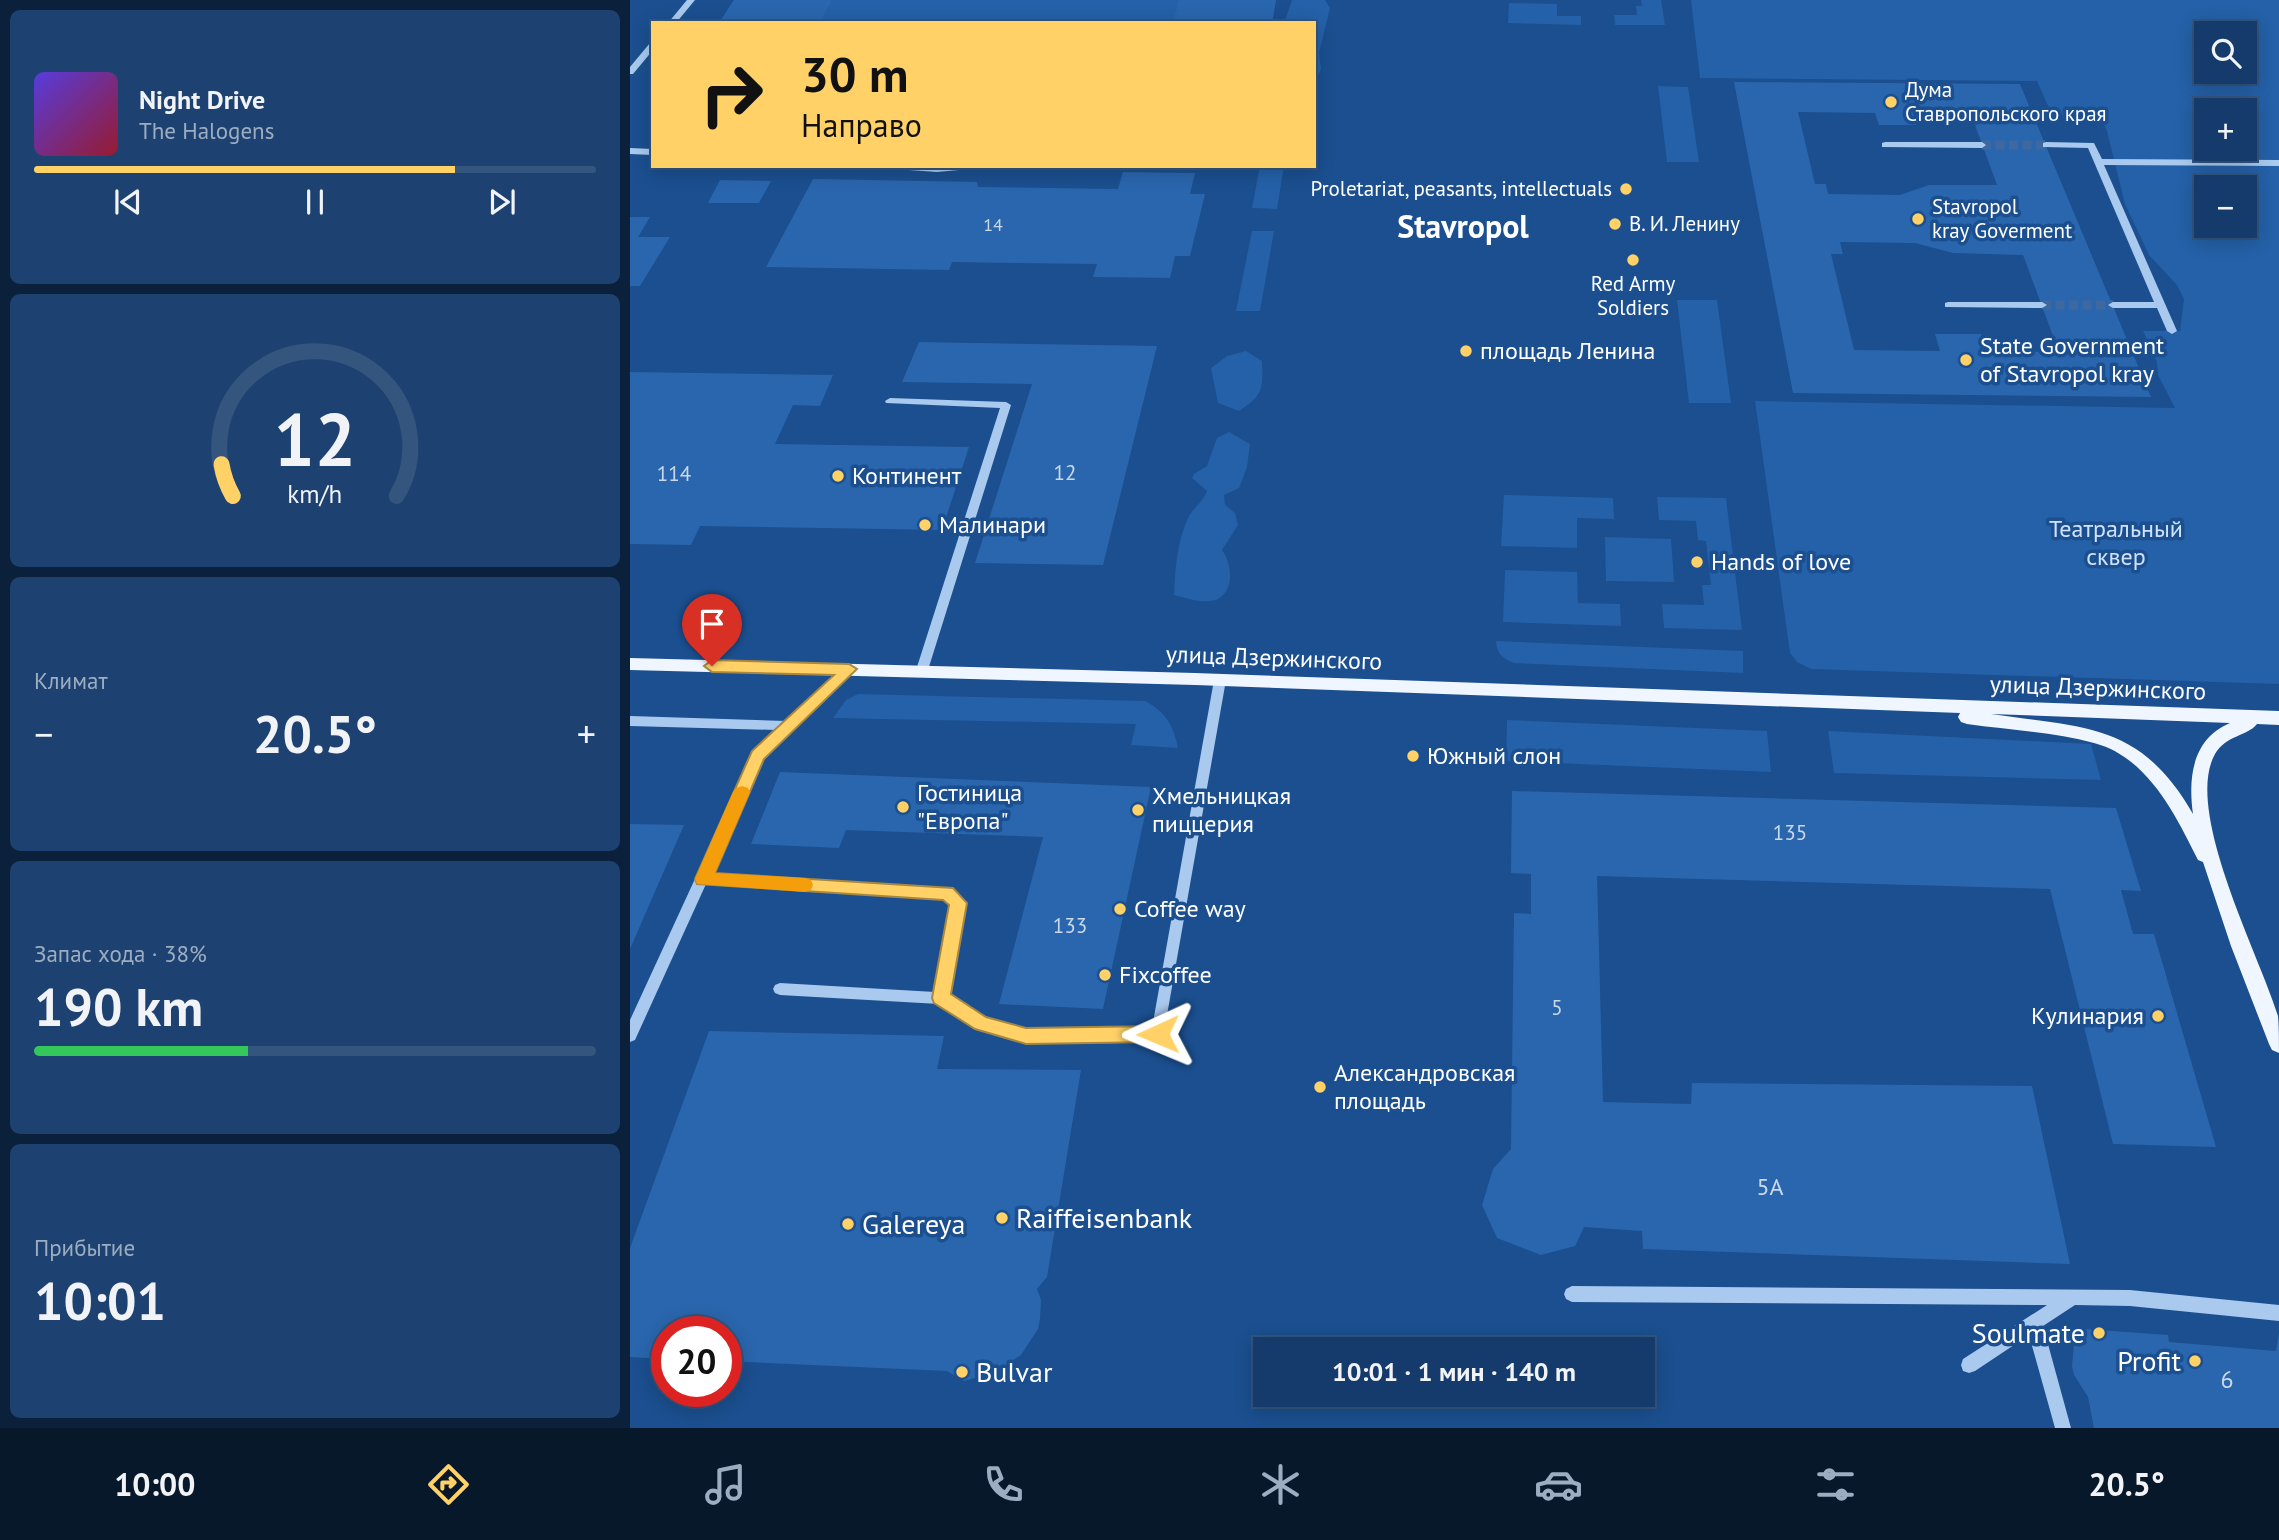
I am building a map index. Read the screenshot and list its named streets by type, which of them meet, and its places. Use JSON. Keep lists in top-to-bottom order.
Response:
{
  "streets": {
    "main road": ["улица Дзержинского"]
  },
  "districts": ["Stavropol"],
  "parks": ["Театральный сквер"],
  "places": [
    "Дума Ставропольского края",
    "Proletariat, peasants, intellectuals",
    "Stavropol kray Goverment",
    "В. И. Ленину",
    "Red Army Soldiers",
    "площадь Ленина",
    "State Government of Stavropol kray",
    "Континент",
    "Малинари",
    "Hands of love",
    "Южный слон",
    "Гостиница \"Европа\"",
    "Хмельницкая пиццерия",
    "Coffee way",
    "Fixcoffee",
    "Кулинария",
    "Александровская площадь",
    "Raiffeisenbank",
    "Galereya",
    "Soulmate",
    "Profit",
    "Bulvar"
  ],
  "house_numbers": [
    "14",
    "12",
    "114",
    "135",
    "133",
    "5",
    "5А",
    "6"
  ],
  "page": {
    "map_buttons": ["+", "−"],
    "turn": ["30 m", "Направо"],
    "song": ["Night Drive", "The Halogens"],
    "tile": [
      "Климат",
      ["Запас хода · 38%", "190 km"],
      ["Прибытие", "10:01"]
    ],
    "heat": ["−", "20.5°", "+"],
    "limit": "20",
    "trip": "10:01 · 1 мин · 140 m",
    "tabs": ["10:00", "20.5°"],
    "gauge": ["12", "km/h"]
  }
}
